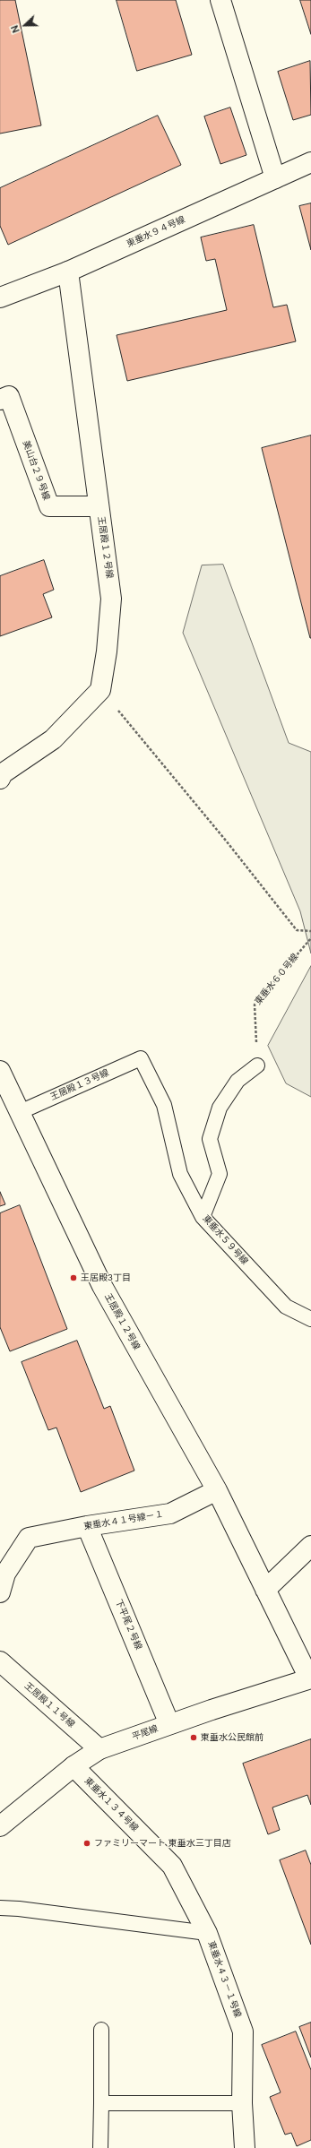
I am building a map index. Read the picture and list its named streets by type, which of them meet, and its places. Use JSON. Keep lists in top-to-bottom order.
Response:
{
  "streets": {
    "street": [
      "東垂水９４号線",
      "美山台２９号線",
      "王居殿１２号線",
      "東垂水４１号線－１",
      "下平尾２号線",
      "王居殿１１号線",
      "平尾線",
      "東垂水１３４号線",
      "東垂水４３－１号線"
    ],
    "lane": ["王居殿１３号線", "東垂水５９号線"],
    "path": ["東垂水６０号線"]
  },
  "crossings": [
    ["東垂水９４号線", "王居殿１２号線"],
    ["美山台２９号線", "王居殿１２号線"],
    ["王居殿１２号線", "王居殿１３号線"],
    ["王居殿１２号線", "東垂水４１号線－１"],
    ["王居殿１３号線", "東垂水５９号線"],
    ["東垂水４１号線－１", "下平尾２号線"],
    ["下平尾２号線", "平尾線"],
    ["王居殿１１号線", "平尾線"],
    ["平尾線", "東垂水１３４号線"],
    ["東垂水１３４号線", "東垂水４３－１号線"]
  ],
  "places": ["王居殿3丁目", "東垂水公民館前", "ファミリーマート 東垂水三丁目店"],
  "north": "left"
}
